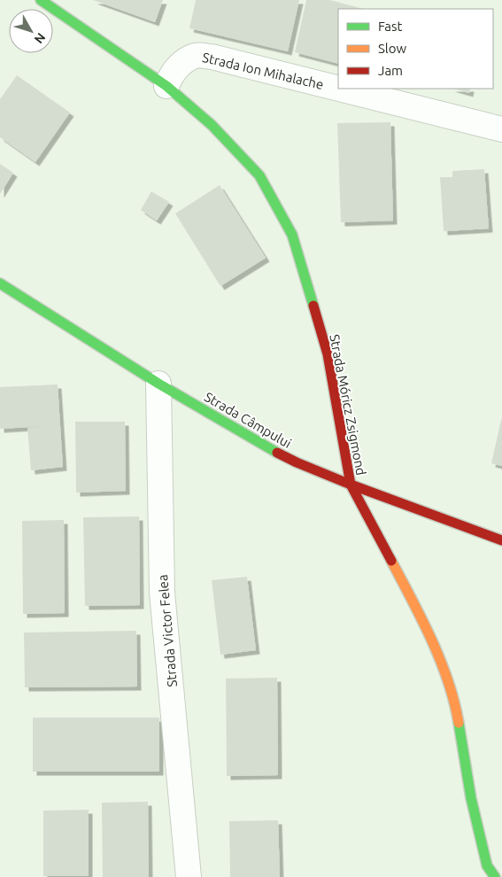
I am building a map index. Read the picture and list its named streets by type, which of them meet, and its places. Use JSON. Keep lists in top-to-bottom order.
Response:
{
  "streets": {
    "street": [
      "Strada Ion Mihalache",
      "Strada Móricz Zsigmond",
      "Strada Câmpului",
      "Strada Victor Felea"
    ]
  },
  "crossings": [
    ["Strada Ion Mihalache", "Strada Móricz Zsigmond"],
    ["Strada Móricz Zsigmond", "Strada Câmpului"],
    ["Strada Câmpului", "Strada Victor Felea"]
  ],
  "legend": ["Fast", "Slow", "Jam"],
  "north": "bottom right"
}
